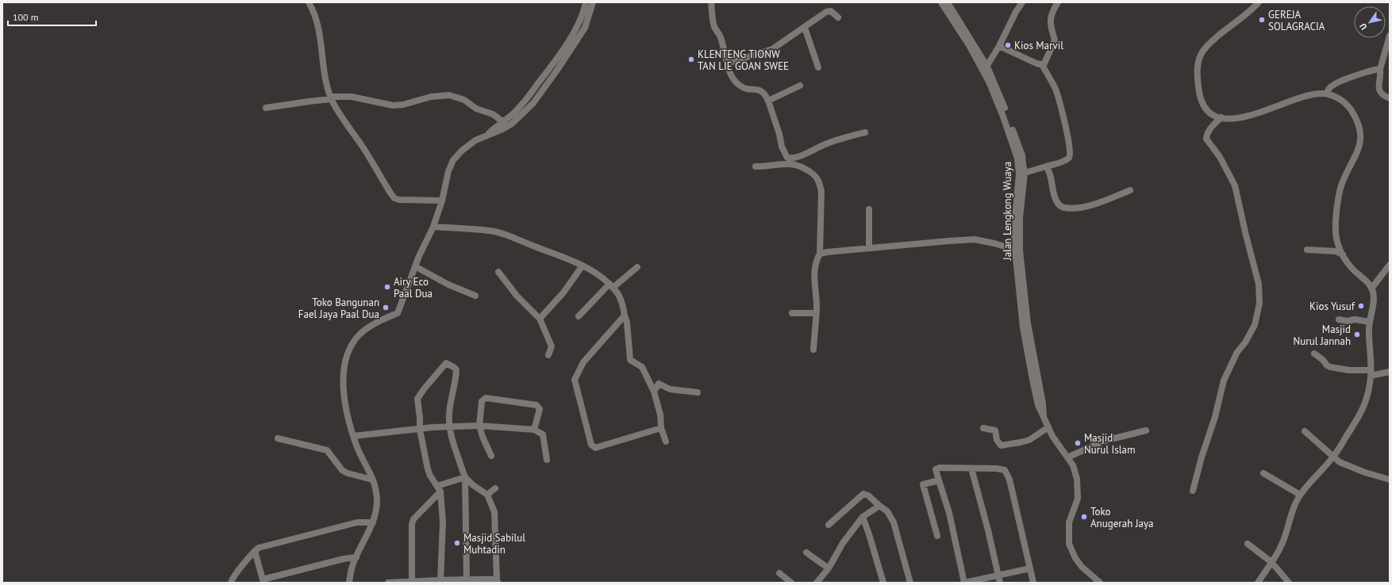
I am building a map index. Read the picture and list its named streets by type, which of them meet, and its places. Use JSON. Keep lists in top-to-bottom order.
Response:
{
  "streets": {
    "street": ["Jalan Lengkong Wuaya"]
  },
  "places": [
    "GEREJA SOLAGRACIA",
    "Kios Marvil",
    "KLENTENG TIONW TAN LIE GOAN SWEE",
    "Airy Eco Paal Dua",
    "Kios Yusuf",
    "Toko Bangunan Fael Jaya Paal Dua",
    "Masjid Nurul Jannah",
    "Masjid Nurul Islam",
    "Toko Anugerah Jaya",
    "Masjid Sabilul Muhtadin"
  ],
  "scale_bar": "100 m",
  "north": "bottom left"
}
